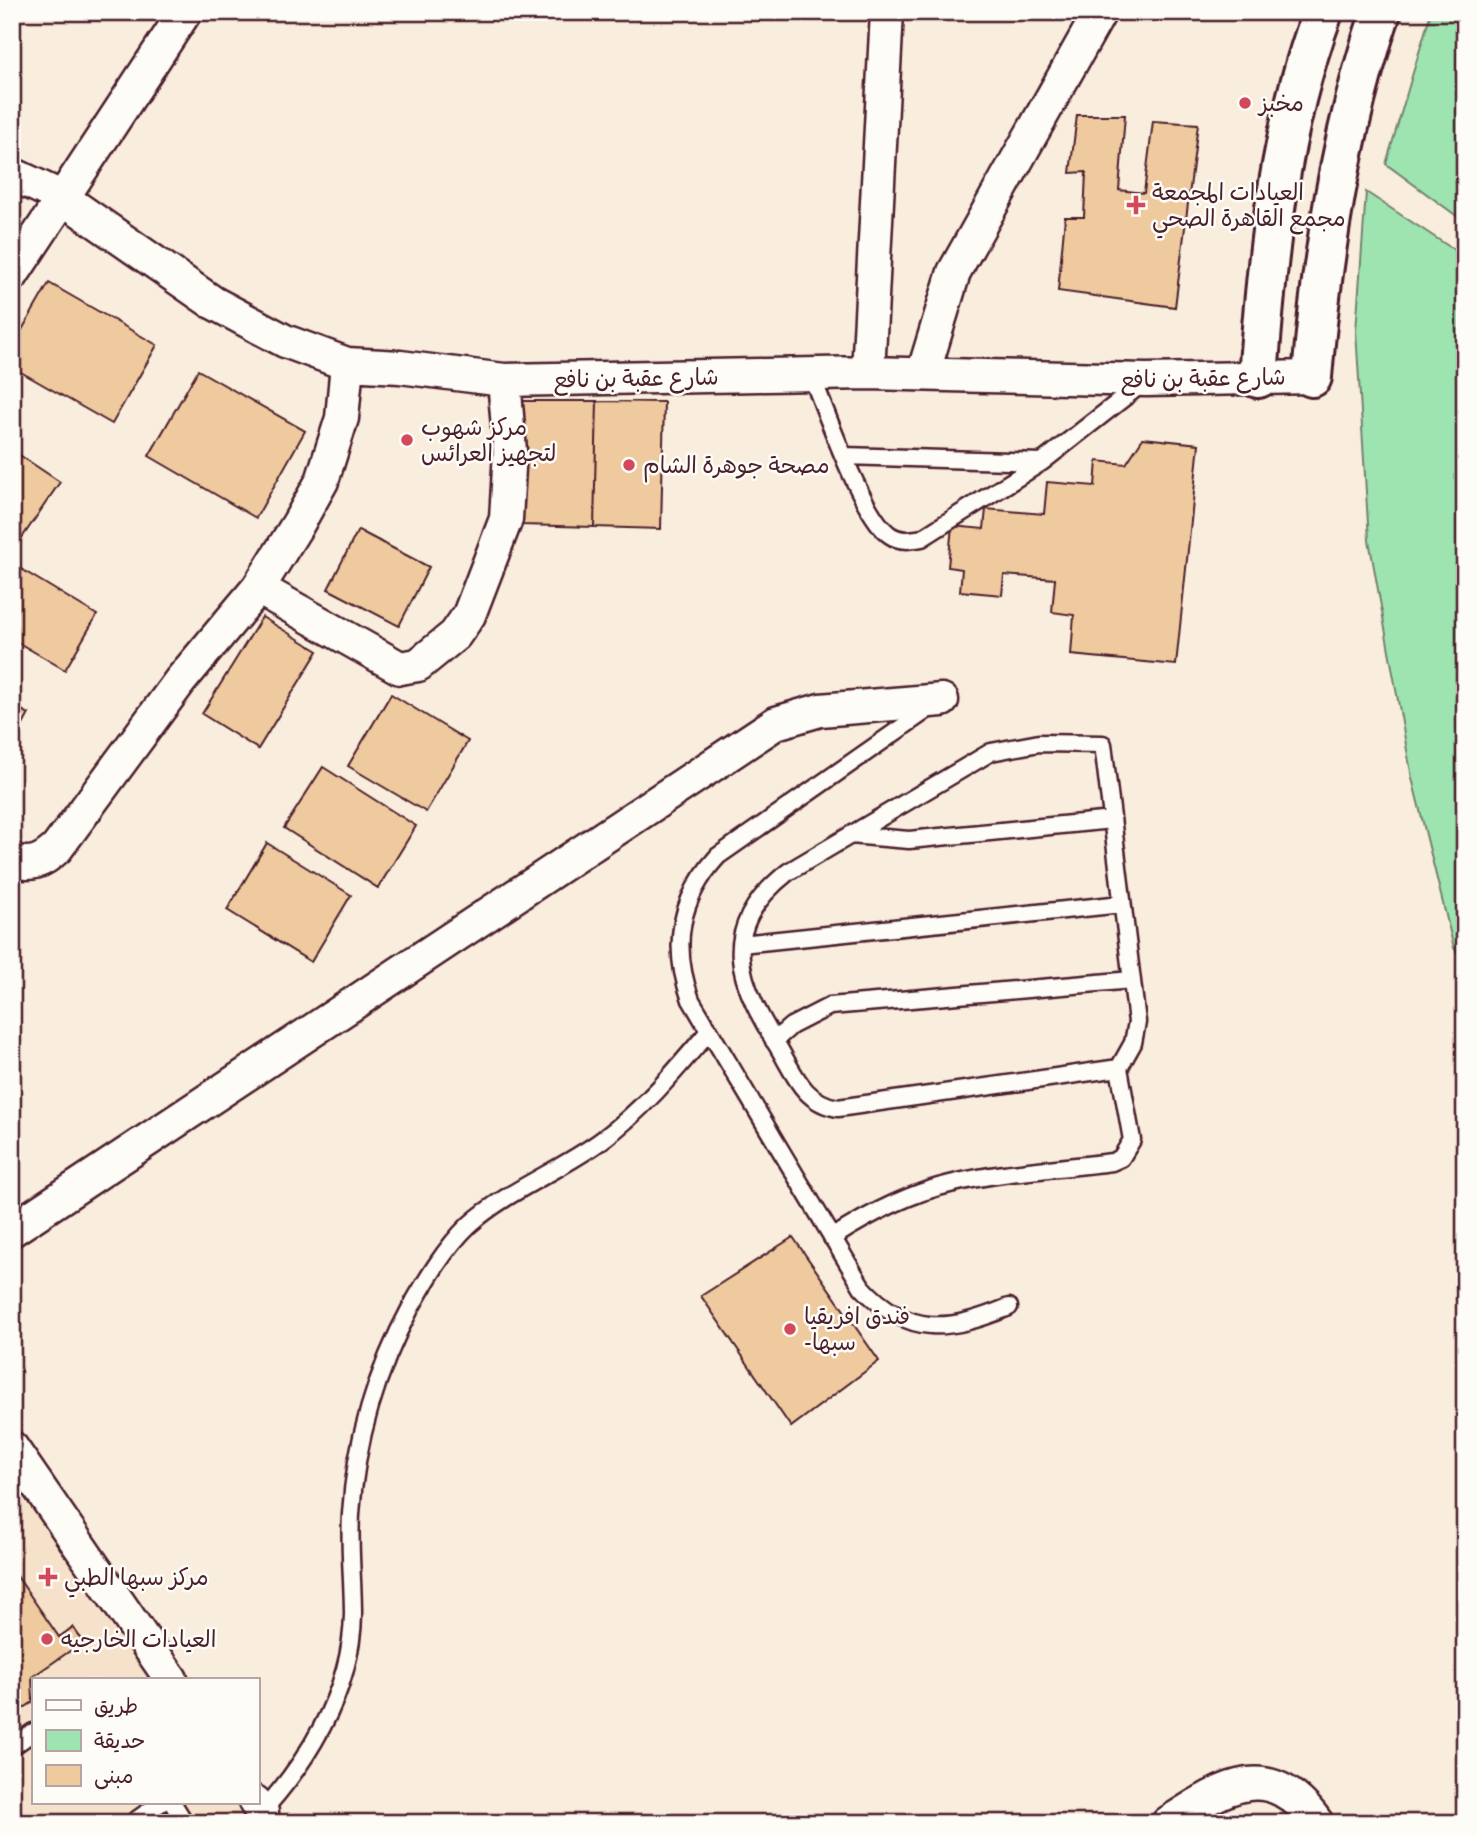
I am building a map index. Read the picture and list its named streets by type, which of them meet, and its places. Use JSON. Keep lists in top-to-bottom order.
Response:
{
  "streets": {
    "street": ["شارع عقبة بن نافع"]
  },
  "places": {
    "other": [
      "مخبز",
      "مركز شهوب لتجهيز العرائس",
      "مصحة جوهرة الشام",
      "فندق افريقيا -سبها",
      "العيادات الخارجيه"
    ],
    "health": ["العيادات المجمعة مجمع القاهرة الصحي", "مركز سبها الطبي"]
  },
  "legend": ["طريق", "حديقة", "مبنى"]
}
